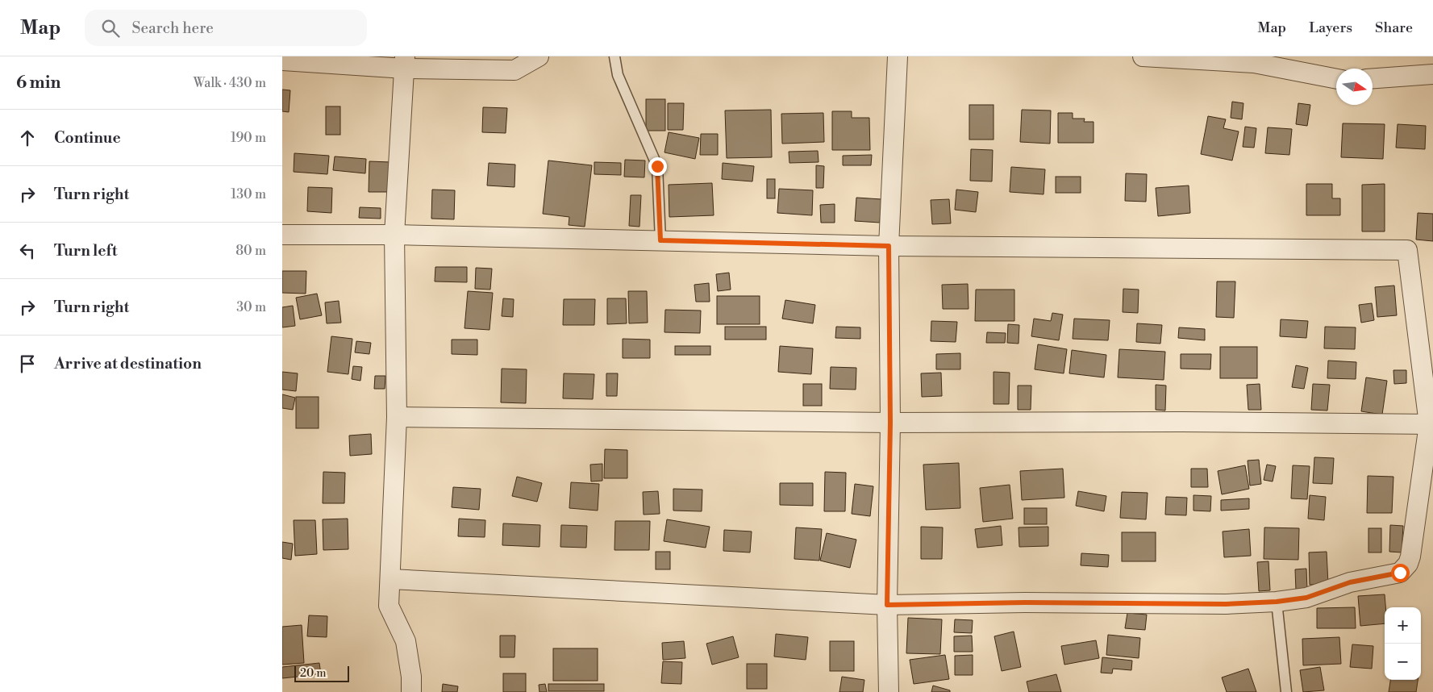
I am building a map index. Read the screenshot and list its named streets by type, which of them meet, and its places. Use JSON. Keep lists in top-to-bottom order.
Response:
{
  "scale_bar": "20 m",
  "north": "right",
  "page": {
    "header": "Map",
    "search": "Search here",
    "nav": ["Map", "Layers", "Share"],
    "heading": ["6 min", "Walk · 430 m"],
    "list": [
      ["Continue", "190 m"],
      ["Turn right", "130 m"],
      ["Turn left", "80 m"],
      ["Turn right", "30 m"],
      "Arrive at destination"
    ],
    "map_buttons": ["+", "−"],
    "scale": "20 m"
  }
}
